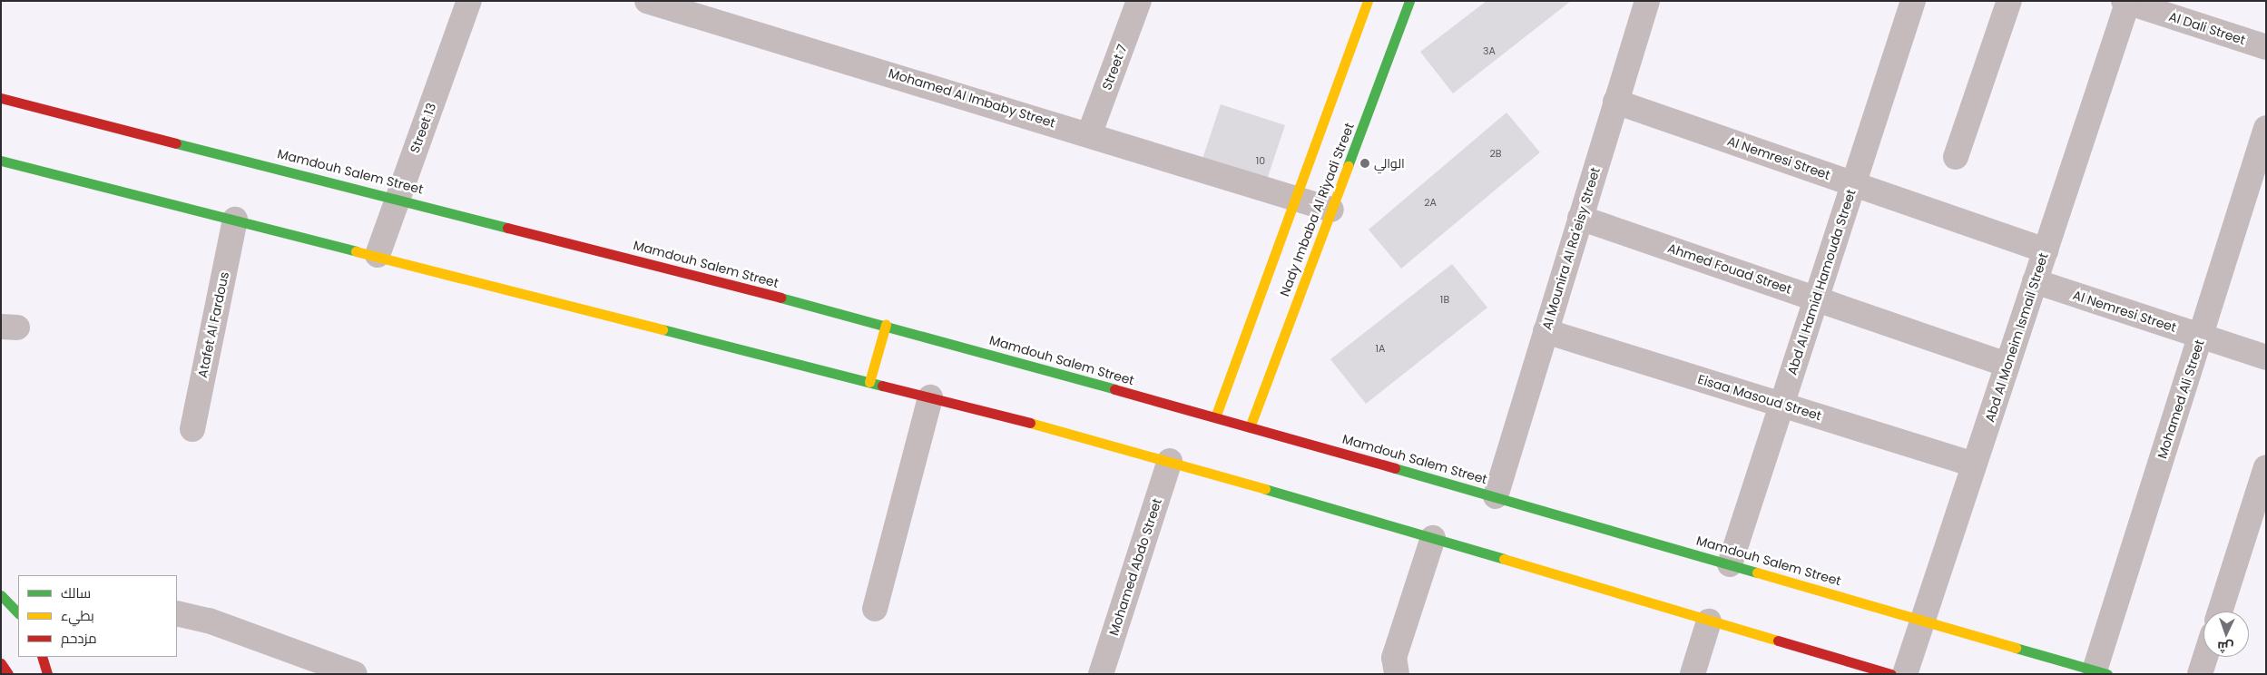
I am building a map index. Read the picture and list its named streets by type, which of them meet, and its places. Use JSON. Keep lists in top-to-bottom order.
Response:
{
  "streets": {
    "main road": ["Mamdouh Salem Street", "Nady Imbaba Al Riyadi Street"],
    "street": [
      "Al Dali Street",
      "Street 7",
      "Mohamed Al Imbaby Street",
      "Street 13",
      "Al Nemresi Street",
      "Al Mounira Al Ra'eisy Street",
      "Ahmed Fouad Street",
      "Abd Al Hamid Hamouda Street",
      "Atafet Al Fardous",
      "Abd Al Moneim Ismail Street",
      "Eisaa Masoud Street",
      "Mohamed Ali Street",
      "Mohamed Abdo Street"
    ]
  },
  "crossings": [
    ["Al Dali Street", "Abd Al Moneim Ismail Street"],
    ["Street 7", "Mohamed Al Imbaby Street"],
    ["Mohamed Al Imbaby Street", "Nady Imbaba Al Riyadi Street"],
    ["Street 13", "Mamdouh Salem Street"],
    ["Al Nemresi Street", "Al Mounira Al Ra'eisy Street"],
    ["Al Nemresi Street", "Abd Al Hamid Hamouda Street"],
    ["Al Nemresi Street", "Abd Al Moneim Ismail Street"],
    ["Al Nemresi Street", "Mohamed Ali Street"],
    ["Mamdouh Salem Street", "Nady Imbaba Al Riyadi Street"],
    ["Mamdouh Salem Street", "Al Mounira Al Ra'eisy Street"],
    ["Mamdouh Salem Street", "Abd Al Hamid Hamouda Street"],
    ["Mamdouh Salem Street", "Abd Al Moneim Ismail Street"],
    ["Mamdouh Salem Street", "Mohamed Ali Street"],
    ["Al Mounira Al Ra'eisy Street", "Ahmed Fouad Street"],
    ["Al Mounira Al Ra'eisy Street", "Eisaa Masoud Street"],
    ["Ahmed Fouad Street", "Abd Al Hamid Hamouda Street"],
    ["Ahmed Fouad Street", "Abd Al Moneim Ismail Street"],
    ["Abd Al Hamid Hamouda Street", "Eisaa Masoud Street"],
    ["Abd Al Moneim Ismail Street", "Eisaa Masoud Street"]
  ],
  "places": ["الوالي"],
  "house_numbers": [
    "3A",
    "2B",
    "10",
    "2A",
    "1B",
    "1A"
  ],
  "legend": ["سالك", "بطيء", "مزدحم"],
  "north": "bottom"
}
